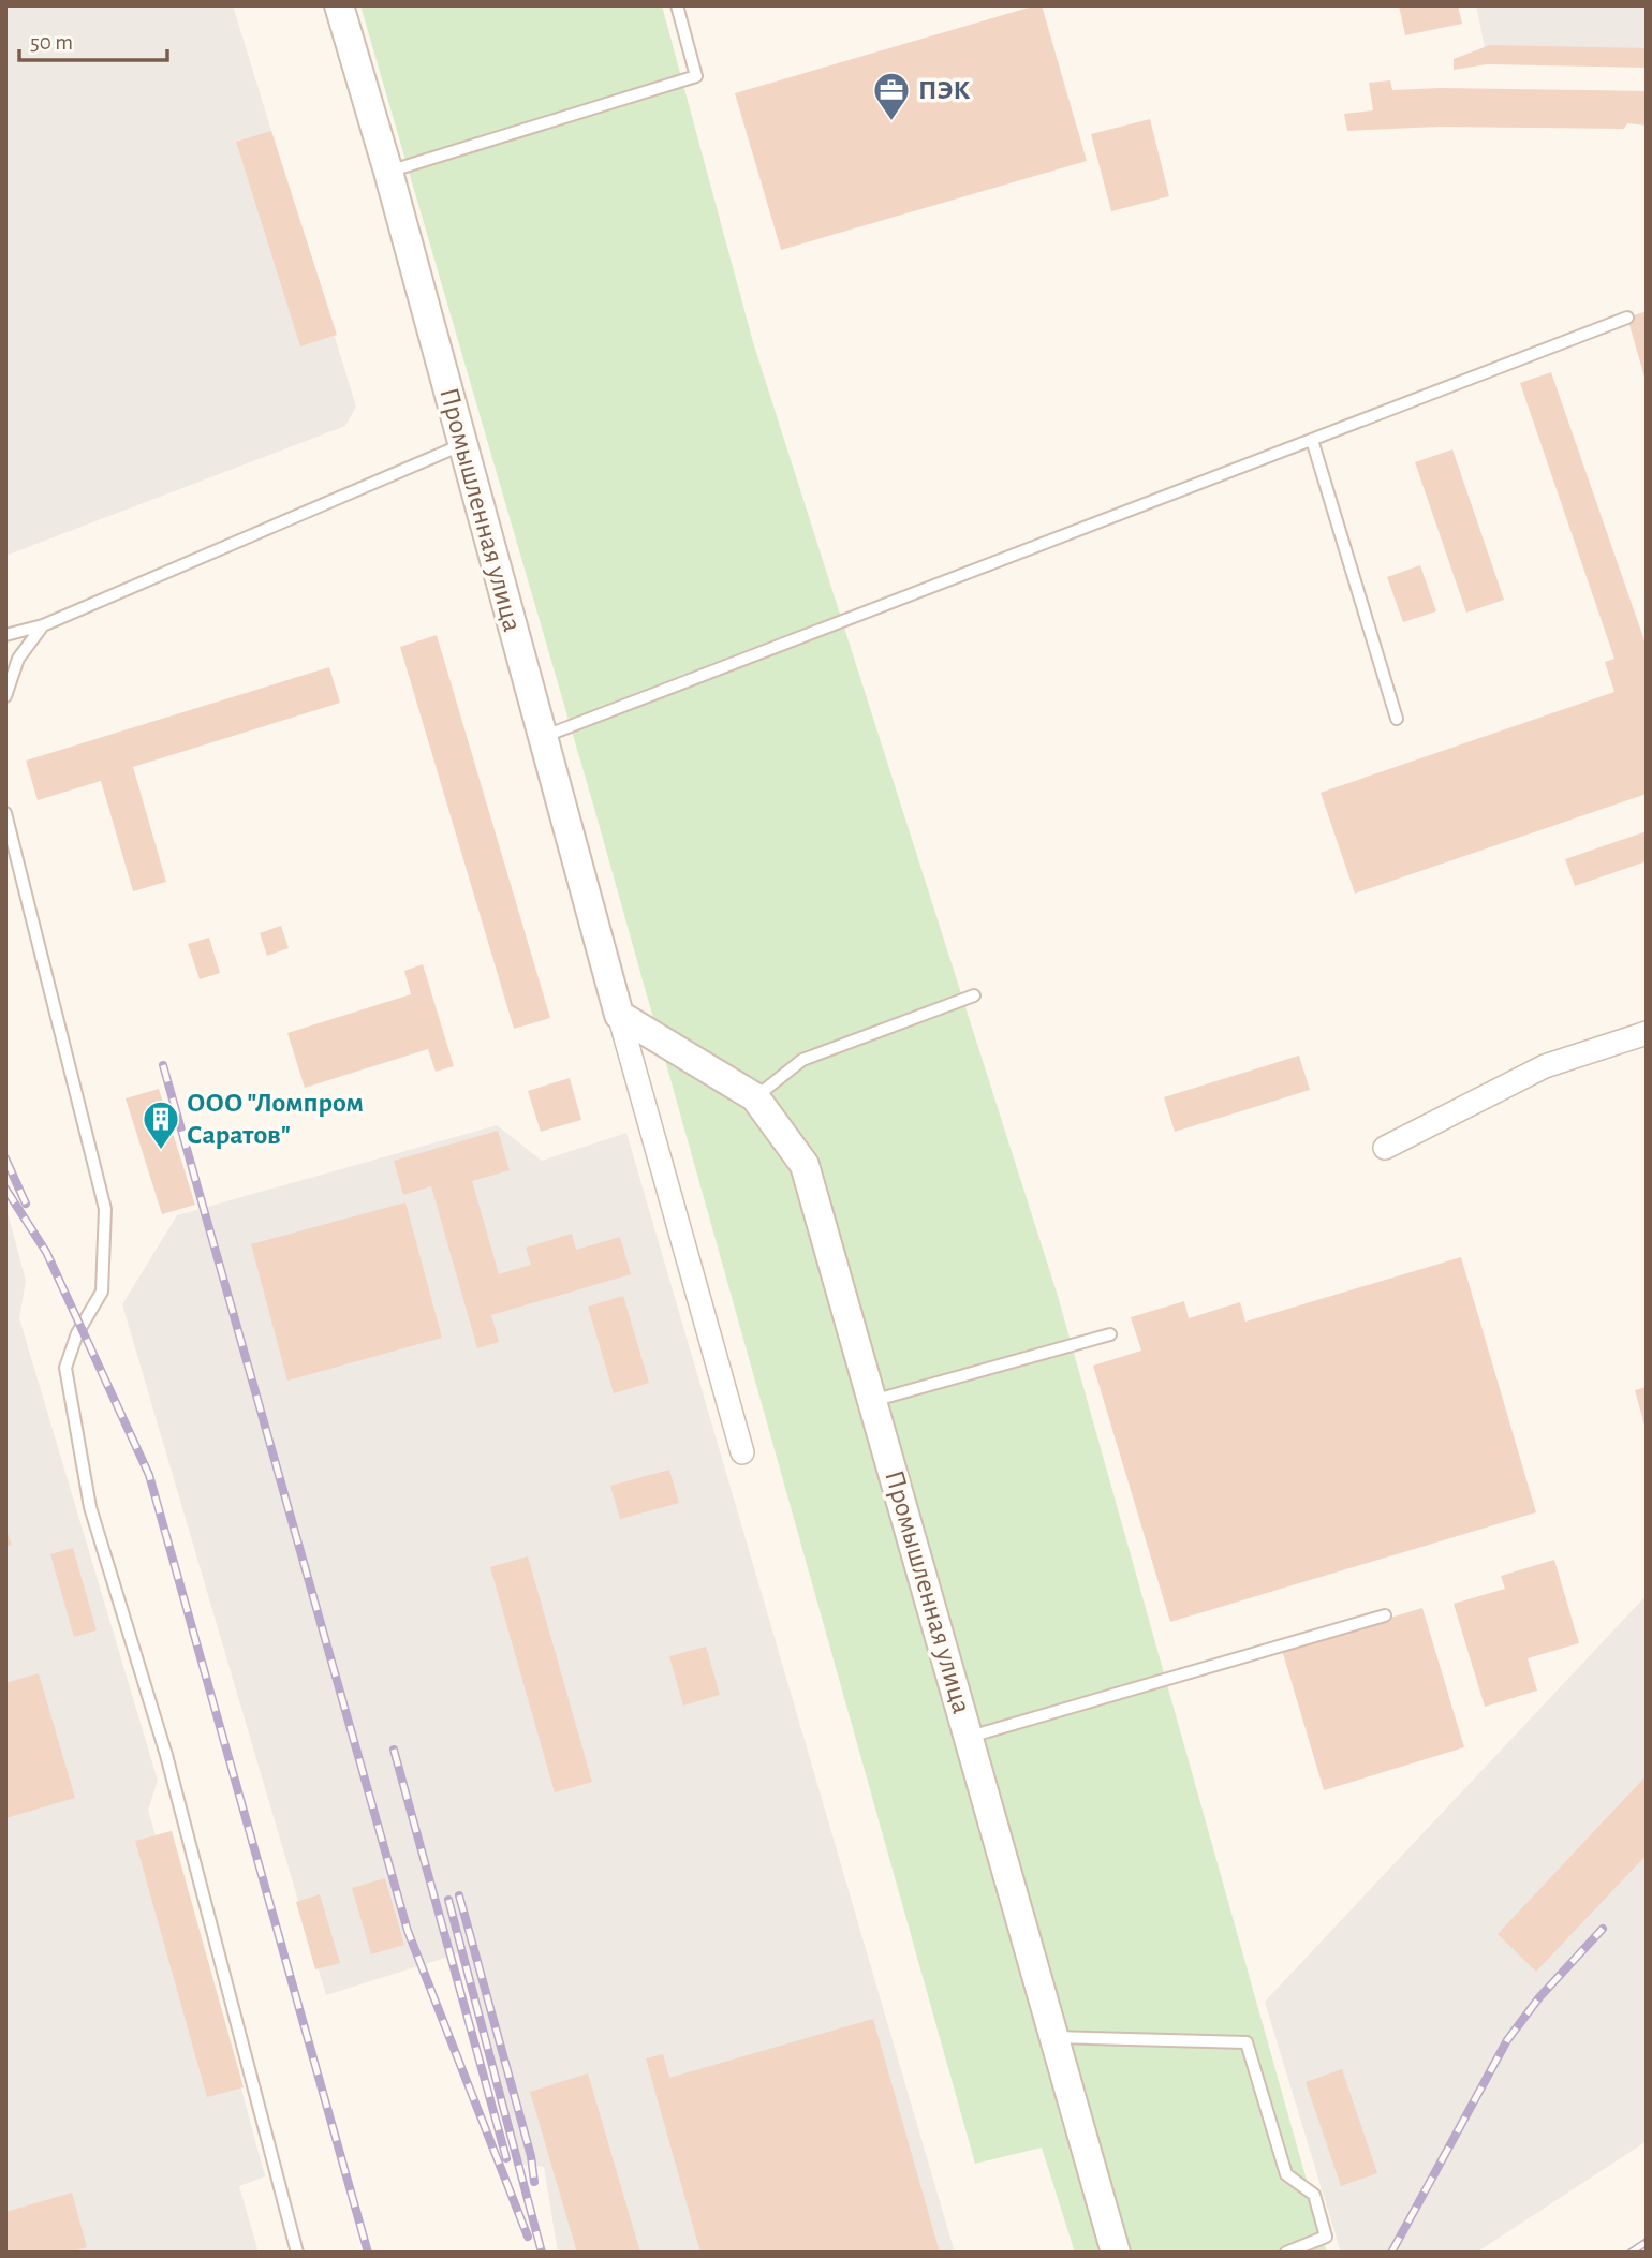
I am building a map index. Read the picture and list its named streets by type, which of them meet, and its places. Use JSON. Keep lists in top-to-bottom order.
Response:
{
  "streets": {
    "street": ["Промышленная улица"]
  },
  "places": {
    "office": ["ПЭК"],
    "building": ["ООО \"Ломпром Саратов\""]
  },
  "scale_bar": "50 m"
}
